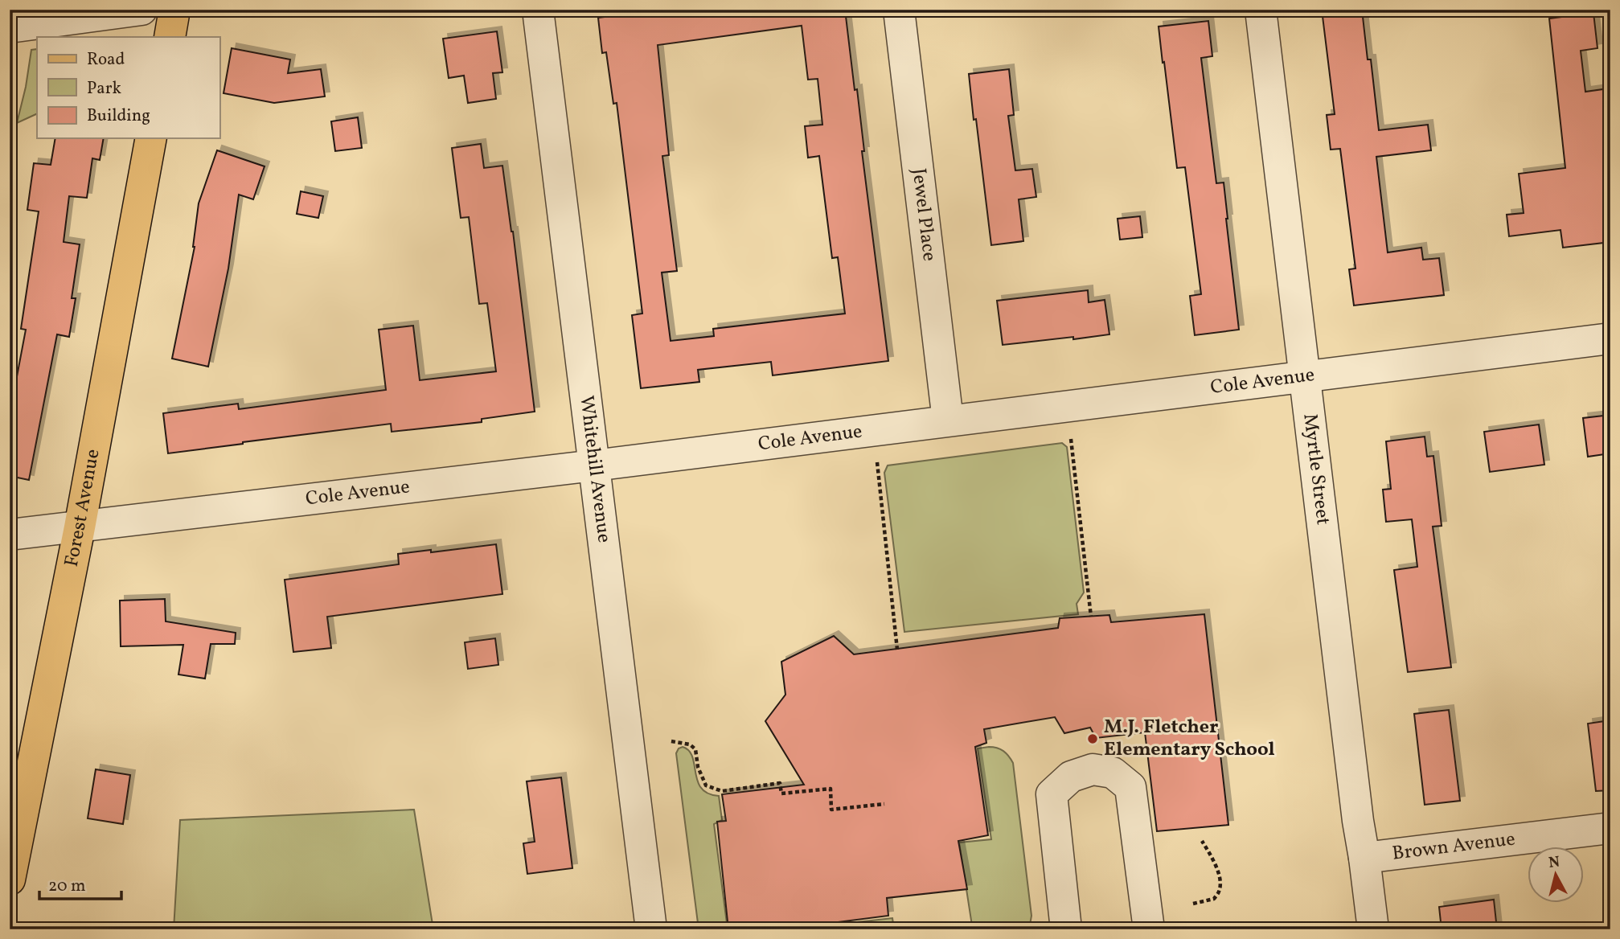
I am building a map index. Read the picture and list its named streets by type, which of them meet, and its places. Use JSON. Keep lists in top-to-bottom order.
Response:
{
  "streets": {
    "main road": ["Forest Avenue"],
    "street": [
      "Jewel Place",
      "Cole Avenue",
      "Whitehill Avenue",
      "Myrtle Street",
      "Brown Avenue"
    ]
  },
  "crossings": [
    ["Jewel Place", "Cole Avenue"],
    ["Cole Avenue", "Whitehill Avenue"],
    ["Cole Avenue", "Myrtle Street"],
    ["Cole Avenue", "Forest Avenue"],
    ["Myrtle Street", "Brown Avenue"]
  ],
  "places": ["M.J. Fletcher Elementary School"],
  "legend": ["Road", "Park", "Building"],
  "scale_bar": "20 m",
  "north": "top"
}
